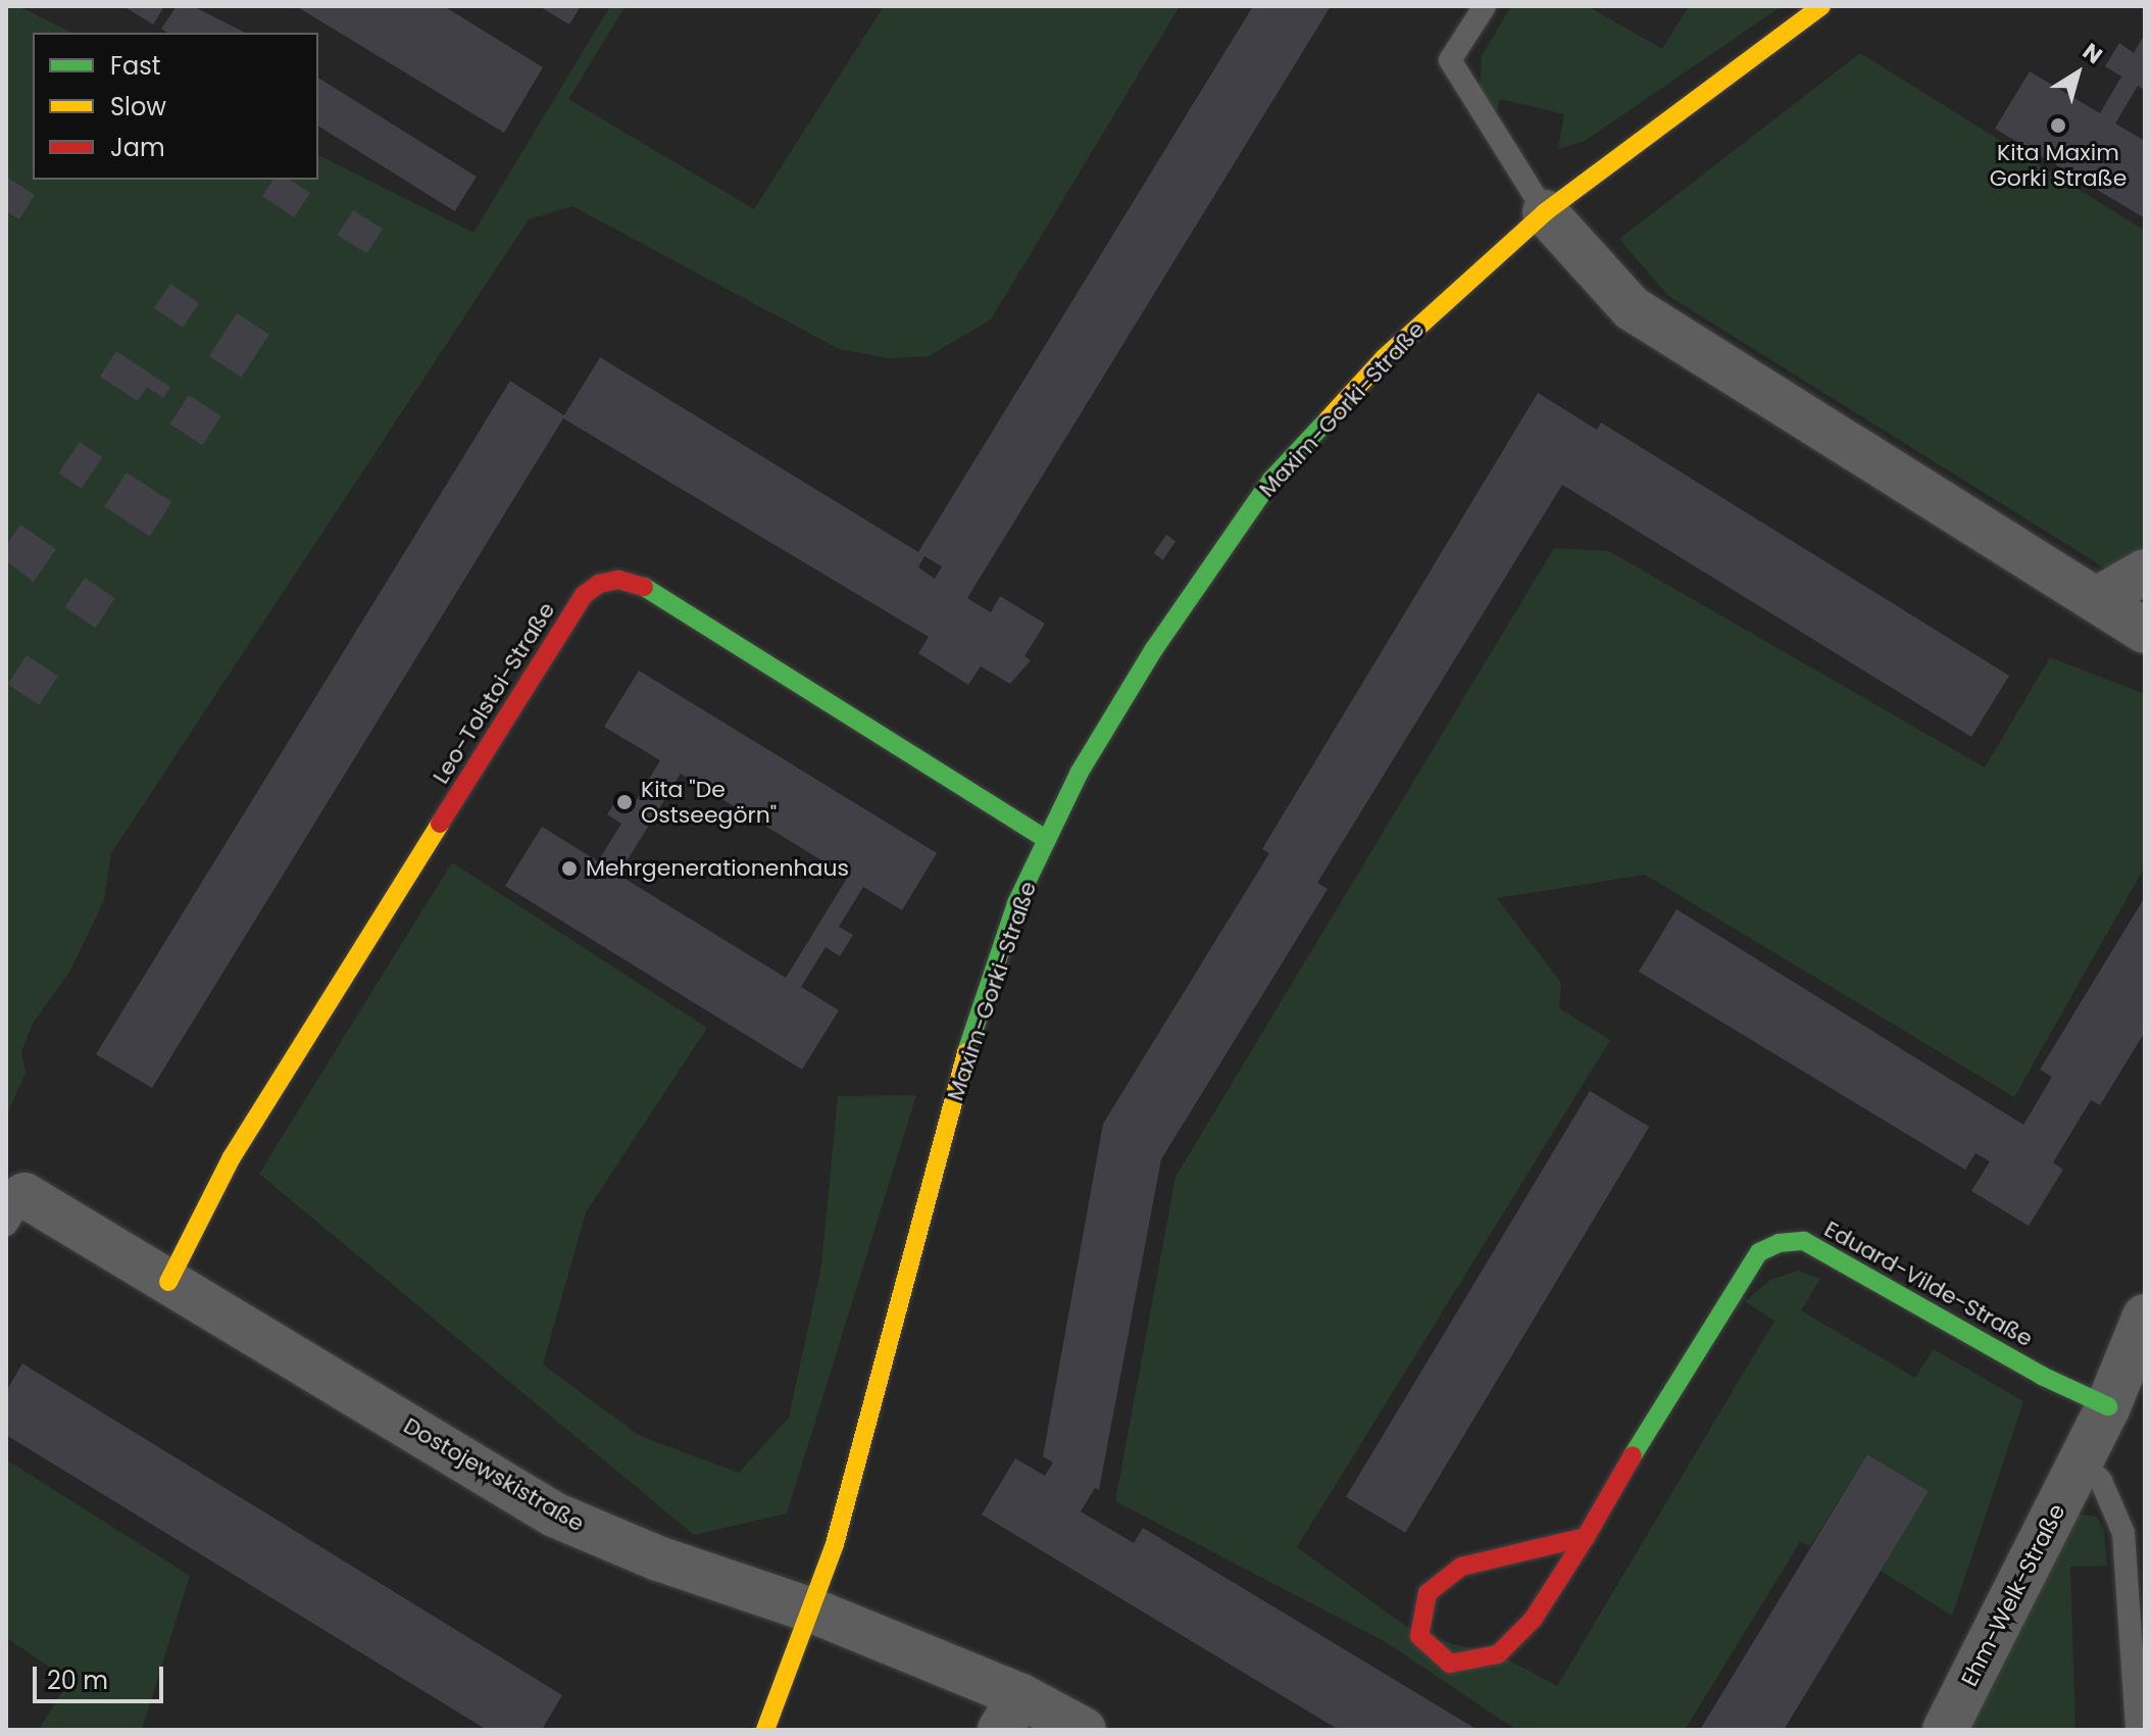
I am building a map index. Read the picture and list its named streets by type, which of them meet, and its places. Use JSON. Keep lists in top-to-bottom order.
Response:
{
  "streets": {
    "street": [
      "Maxim-Gorki-Straße",
      "Leo-Tolstoi-Straße",
      "Eduard-Vilde-Straße",
      "Dostojewskistraße",
      "Ehm-Welk-Straße"
    ]
  },
  "crossings": [
    ["Maxim-Gorki-Straße", "Leo-Tolstoi-Straße"],
    ["Maxim-Gorki-Straße", "Dostojewskistraße"],
    ["Leo-Tolstoi-Straße", "Dostojewskistraße"],
    ["Eduard-Vilde-Straße", "Ehm-Welk-Straße"]
  ],
  "places": ["Kita Maxim Gorki Straße", "Kita \"De Ostseegörn\"", "Mehrgenerationenhaus"],
  "legend": ["Fast", "Slow", "Jam"],
  "scale_bar": "20 m",
  "north": "top right"
}
